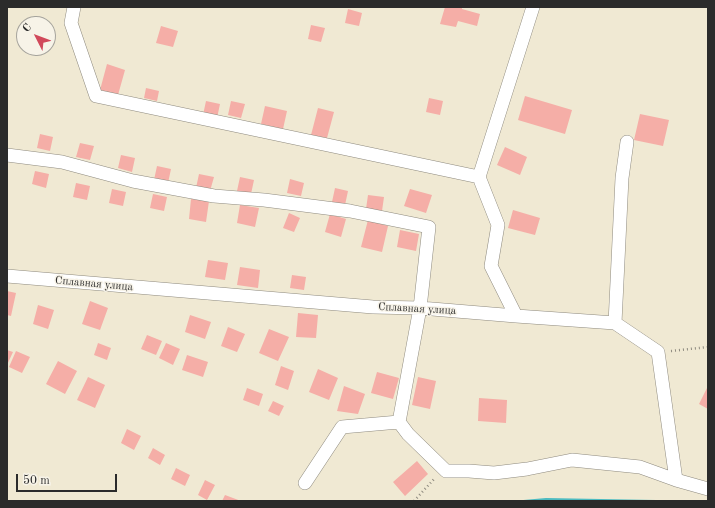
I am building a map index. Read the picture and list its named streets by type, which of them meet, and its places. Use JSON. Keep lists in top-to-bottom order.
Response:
{
  "streets": {
    "lane": ["Сплавная улица"]
  },
  "scale_bar": "50 m",
  "north": "top left"
}
